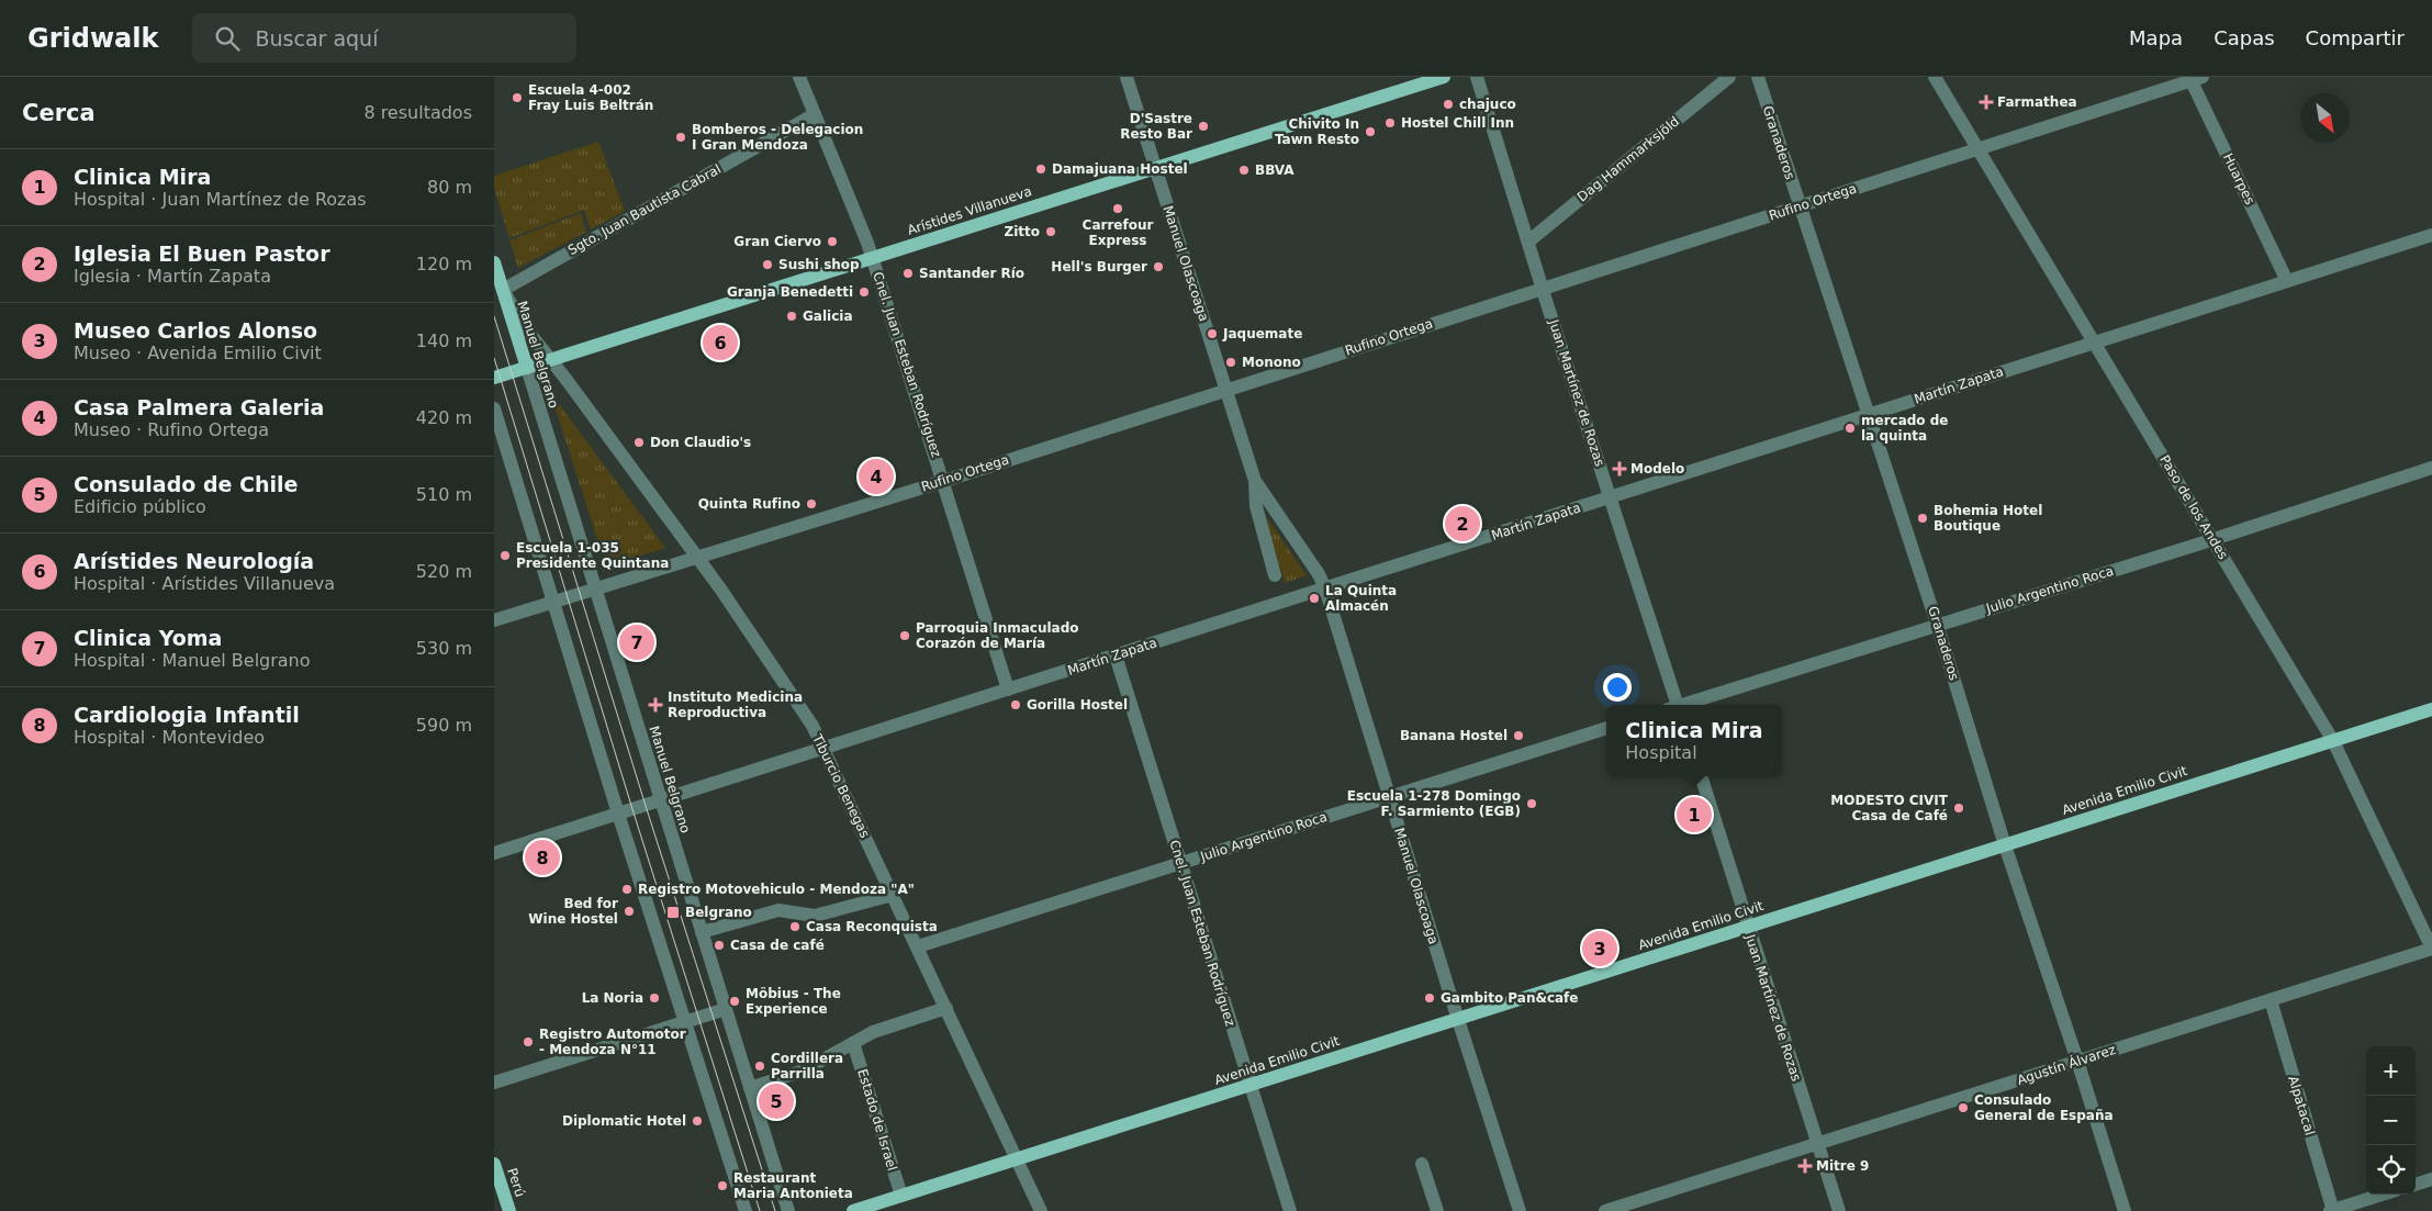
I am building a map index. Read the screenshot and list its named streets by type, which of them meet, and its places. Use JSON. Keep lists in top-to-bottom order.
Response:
{
  "streets": {
    "main road": [
      "Arístides Villanueva",
      "Manuel Belgrano",
      "Avenida Emilio Civit",
      "Perú"
    ],
    "street": [
      "Granaderos",
      "Dag Hammarksjöld",
      "Huarpes",
      "Rufino Ortega",
      "Sgto. Juan Bautista Cabral",
      "Manuel Olascoaga",
      "Cnel. Juan Esteban Rodríguez",
      "Martín Zapata",
      "Juan Martínez de Rozas",
      "Paso de los Andes",
      "Julio Argentino Roca",
      "Tiburcio Benegas",
      "Agustín Álvarez",
      "Alpatacal",
      "Estado de Israel"
    ]
  },
  "crossings": [
    ["Granaderos", "Rufino Ortega"],
    ["Granaderos", "Martín Zapata"],
    ["Granaderos", "Julio Argentino Roca"],
    ["Granaderos", "Avenida Emilio Civit"],
    ["Granaderos", "Agustín Álvarez"],
    ["Dag Hammarksjöld", "Juan Martínez de Rozas"],
    ["Huarpes", "Rufino Ortega"],
    ["Huarpes", "Martín Zapata"],
    ["Rufino Ortega", "Manuel Olascoaga"],
    ["Rufino Ortega", "Manuel Belgrano"],
    ["Rufino Ortega", "Cnel. Juan Esteban Rodríguez"],
    ["Rufino Ortega", "Juan Martínez de Rozas"],
    ["Rufino Ortega", "Paso de los Andes"],
    ["Rufino Ortega", "Tiburcio Benegas"],
    ["Sgto. Juan Bautista Cabral", "Manuel Belgrano"],
    ["Sgto. Juan Bautista Cabral", "Cnel. Juan Esteban Rodríguez"],
    ["Sgto. Juan Bautista Cabral", "Tiburcio Benegas"],
    ["Arístides Villanueva", "Manuel Olascoaga"],
    ["Arístides Villanueva", "Manuel Belgrano"],
    ["Arístides Villanueva", "Cnel. Juan Esteban Rodríguez"],
    ["Arístides Villanueva", "Tiburcio Benegas"],
    ["Manuel Olascoaga", "Martín Zapata"],
    ["Manuel Olascoaga", "Julio Argentino Roca"],
    ["Manuel Olascoaga", "Avenida Emilio Civit"],
    ["Manuel Belgrano", "Martín Zapata"],
    ["Manuel Belgrano", "Tiburcio Benegas"],
    ["Cnel. Juan Esteban Rodríguez", "Martín Zapata"],
    ["Cnel. Juan Esteban Rodríguez", "Julio Argentino Roca"],
    ["Cnel. Juan Esteban Rodríguez", "Avenida Emilio Civit"],
    ["Martín Zapata", "Juan Martínez de Rozas"],
    ["Martín Zapata", "Paso de los Andes"],
    ["Martín Zapata", "Tiburcio Benegas"],
    ["Juan Martínez de Rozas", "Avenida Emilio Civit"],
    ["Juan Martínez de Rozas", "Agustín Álvarez"],
    ["Paso de los Andes", "Julio Argentino Roca"],
    ["Paso de los Andes", "Avenida Emilio Civit"],
    ["Paso de los Andes", "Agustín Álvarez"],
    ["Julio Argentino Roca", "Tiburcio Benegas"],
    ["Tiburcio Benegas", "Avenida Emilio Civit"],
    ["Avenida Emilio Civit", "Estado de Israel"],
    ["Agustín Álvarez", "Alpatacal"]
  ],
  "places": {
    "other": [
      "Escuela 4-002 Fray Luis Beltrán",
      "chajuco",
      "Hostel Chill Inn",
      "D'Sastre Resto Bar",
      "Chivito In Tawn Resto",
      "Bomberos - Delegacion I Gran Mendoza",
      "Damajuana Hostel",
      "BBVA",
      "Carrefour Express",
      "Zitto",
      "Gran Ciervo",
      "Sushi shop",
      "Hell's Burger",
      "Santander Río",
      "Granja Benedetti",
      "Galicia",
      "Jaquemate",
      "Monono",
      "mercado de la quinta",
      "Don Claudio's",
      "Quinta Rufino",
      "Bohemia Hotel Boutique",
      "Escuela 1-035 Presidente Quintana",
      "La Quinta Almacén",
      "Parroquia Inmaculado Corazón de María",
      "Gorilla Hostel",
      "Banana Hostel",
      "Escuela 1-278 Domingo F. Sarmiento (EGB)",
      "MODESTO CIVIT Casa de Café",
      "Registro Motovehiculo - Mendoza \"A\"",
      "Bed for Wine Hostel",
      "Casa Reconquista",
      "Casa de café",
      "La Noria",
      "Gambito Pan&cafe",
      "Möbius - The Experience",
      "Registro Automotor - Mendoza N°11",
      "Cordillera Parrilla",
      "Consulado General de España",
      "Diplomatic Hotel",
      "Restaurant Maria Antonieta"
    ],
    "health": [
      "Farmathea",
      "Modelo",
      "Instituto Medicina Reproductiva",
      "Mitre 9"
    ],
    "transit": ["Belgrano"]
  },
  "north": "bottom right",
  "page": {
    "header": "Gridwalk",
    "search": "Buscar aquí",
    "nav": ["Mapa", "Capas", "Compartir"],
    "heading": ["Cerca", "8 resultados"],
    "list": [
      {
        "mark": "1",
        "name": "Clinica Mira",
        "note": "Hospital · Juan Martínez de Rozas",
        "value": "80 m"
      },
      {
        "mark": "2",
        "name": "Iglesia El Buen Pastor",
        "note": "Iglesia · Martín Zapata",
        "value": "120 m"
      },
      {
        "mark": "3",
        "name": "Museo Carlos Alonso",
        "note": "Museo · Avenida Emilio Civit",
        "value": "140 m"
      },
      {
        "mark": "4",
        "name": "Casa Palmera Galeria",
        "note": "Museo · Rufino Ortega",
        "value": "420 m"
      },
      {
        "mark": "5",
        "name": "Consulado de Chile",
        "note": "Edificio público",
        "value": "510 m"
      },
      {
        "mark": "6",
        "name": "Arístides Neurología",
        "note": "Hospital · Arístides Villanueva",
        "value": "520 m"
      },
      {
        "mark": "7",
        "name": "Clinica Yoma",
        "note": "Hospital · Manuel Belgrano",
        "value": "530 m"
      },
      {
        "mark": "8",
        "name": "Cardiologia Infantil",
        "note": "Hospital · Montevideo",
        "value": "590 m"
      }
    ],
    "pins": [
      "6",
      "4",
      "2",
      "7",
      "1",
      "8",
      "3",
      "5"
    ],
    "popup": ["Clinica Mira", "Hospital"],
    "map_buttons": ["+", "−"]
  }
}
